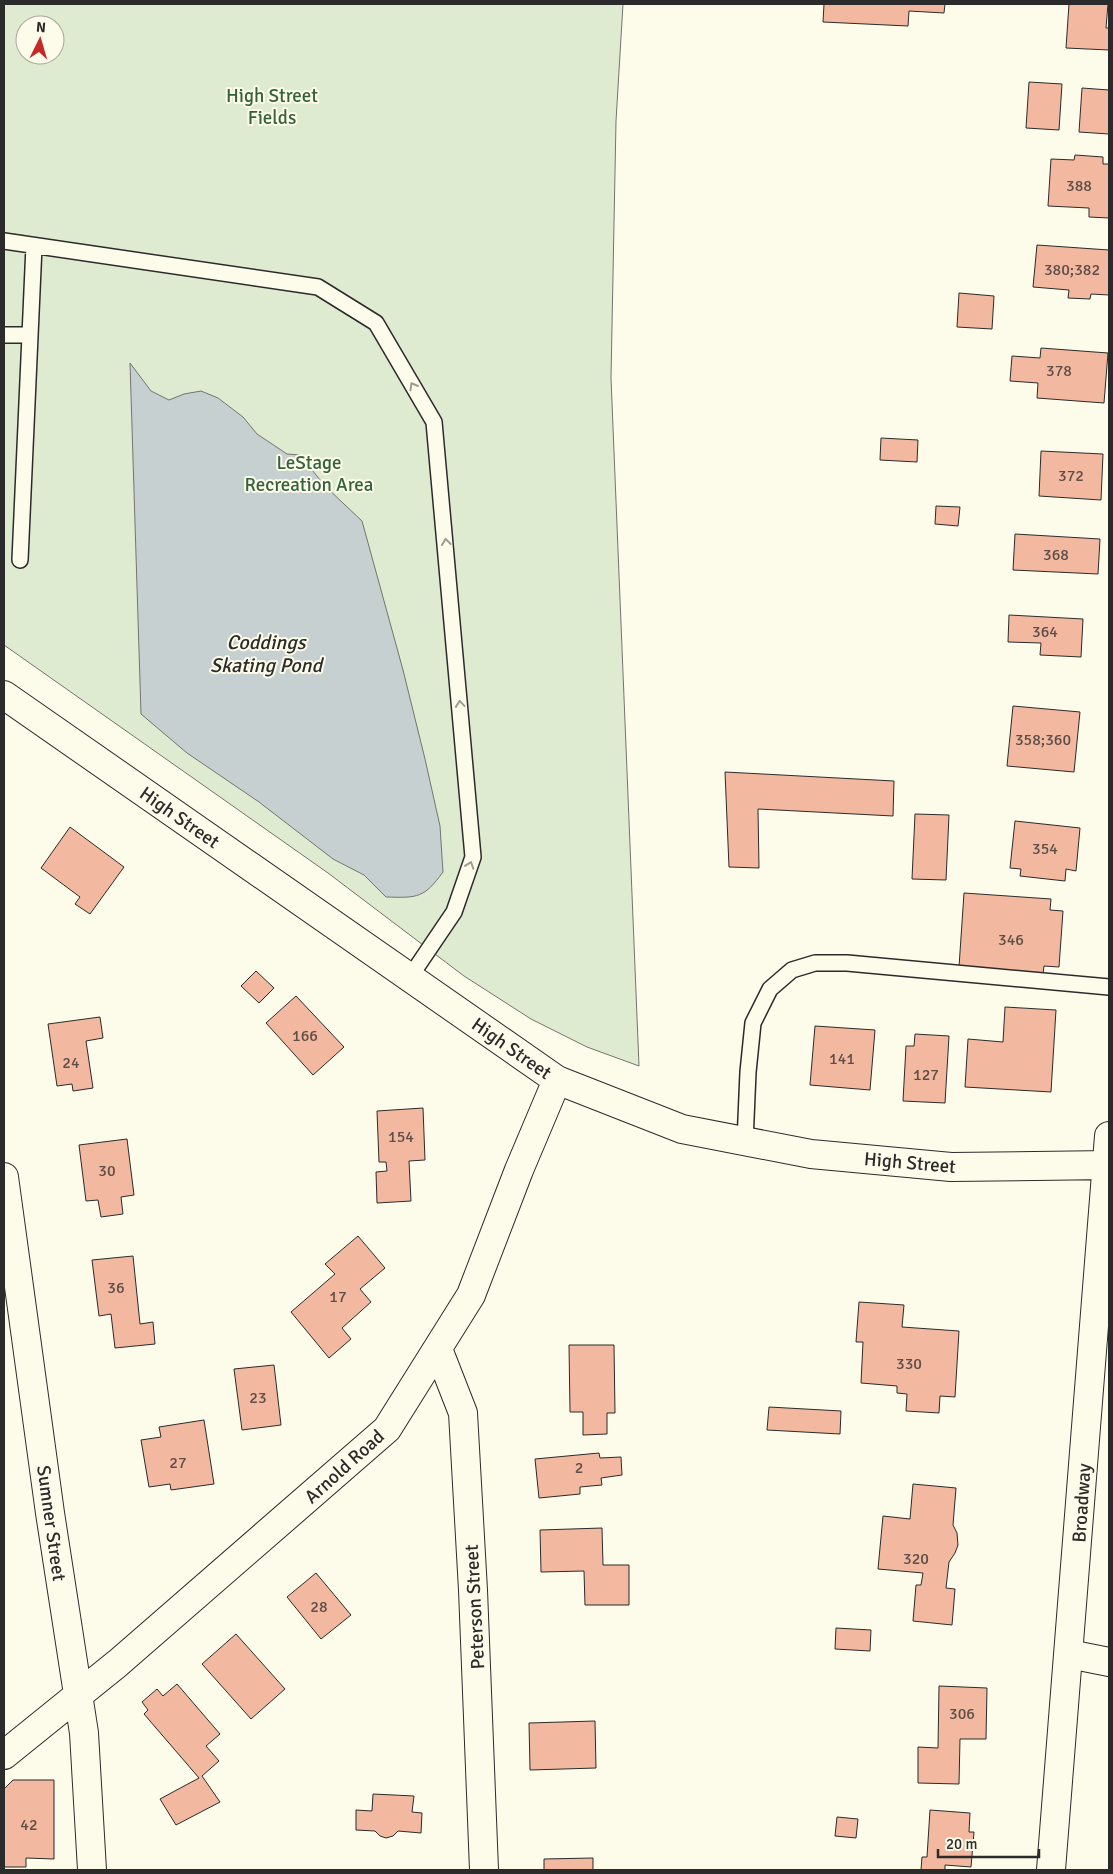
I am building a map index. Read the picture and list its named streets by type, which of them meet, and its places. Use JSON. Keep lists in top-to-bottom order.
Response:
{
  "streets": {
    "street": [
      "High Street",
      "Arnold Road",
      "Broadway",
      "Sumner Street",
      "Peterson Street"
    ]
  },
  "crossings": [
    ["High Street", "Arnold Road"],
    ["High Street", "Broadway"],
    ["Arnold Road", "Sumner Street"],
    ["Arnold Road", "Peterson Street"]
  ],
  "water": ["Coddings Skating Pond"],
  "parks": ["High Street Fields", "LeStage Recreation Area"],
  "house_numbers": [
    "388",
    "380;382",
    "378",
    "372",
    "368",
    "364",
    "358;360",
    "354",
    "346",
    "166",
    "141",
    "24",
    "127",
    "154",
    "30",
    "36",
    "17",
    "330",
    "23",
    "27",
    "2",
    "320",
    "28",
    "306",
    "42"
  ],
  "scale_bar": "20 m",
  "north": "top"
}
